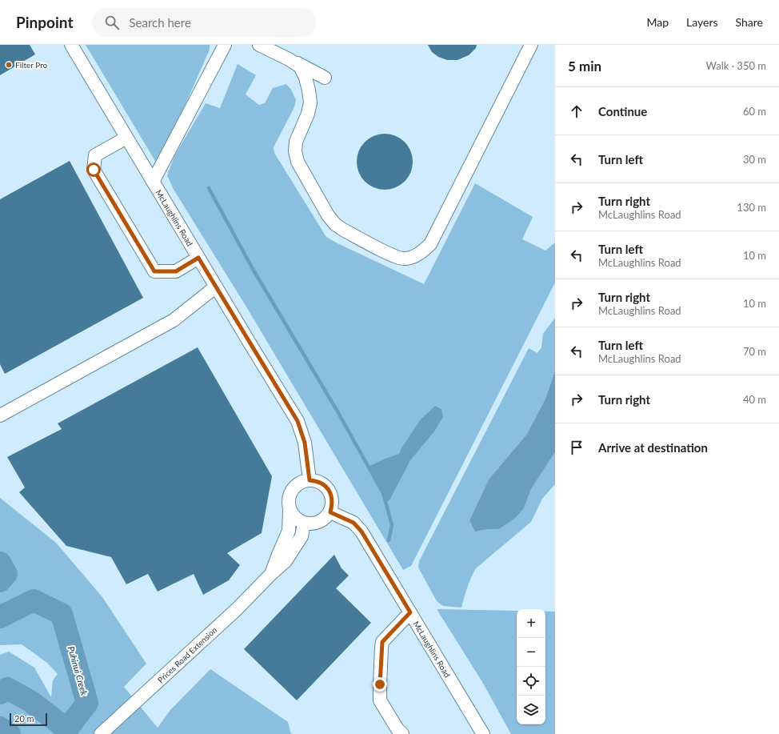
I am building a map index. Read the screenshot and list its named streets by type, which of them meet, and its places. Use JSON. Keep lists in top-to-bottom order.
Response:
{
  "streets": {
    "street": ["McLaughlins Road", "Prices Road Extension"]
  },
  "crossings": [
    ["McLaughlins Road", "Prices Road Extension"]
  ],
  "water": ["Puhinui Creek"],
  "places": ["Filter Pro"],
  "scale_bar": "20 m",
  "page": {
    "header": "Pinpoint",
    "search": "Search here",
    "nav": ["Map", "Layers", "Share"],
    "heading": ["5 min", "Walk · 350 m"],
    "list": [
      ["Continue", "60 m"],
      ["Turn left", "30 m"],
      ["Turn right", "McLaughlins Road", "130 m"],
      ["Turn left", "McLaughlins Road", "10 m"],
      ["Turn right", "McLaughlins Road", "10 m"],
      ["Turn left", "McLaughlins Road", "70 m"],
      ["Turn right", "40 m"],
      "Arrive at destination"
    ],
    "map_buttons": ["+", "−"],
    "scale": "20 m"
  }
}
